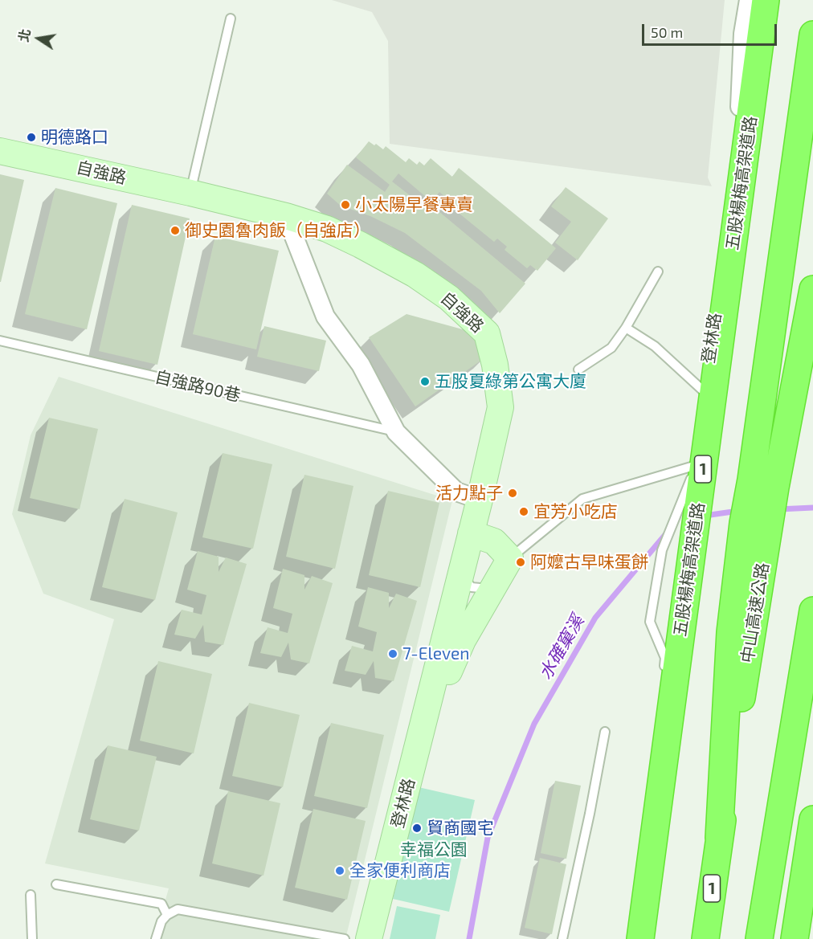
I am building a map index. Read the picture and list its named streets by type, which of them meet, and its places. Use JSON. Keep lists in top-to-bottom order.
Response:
{
  "streets": {
    "highway": ["五股楊梅高架道路", "1", "中山高速公路"],
    "street": ["自強路", "登林路"],
    "lane": ["自強路90巷"]
  },
  "crossings": [
    ["自強路", "登林路"]
  ],
  "water": ["水確窠溪"],
  "parks": ["幸福公園"],
  "places": [
    "明德路口",
    "小太陽早餐專賣",
    "御史園魯肉飯（自強店）",
    "五股夏綠第公寓大廈",
    "活力點子",
    "宜芳小吃店",
    "阿嬤古早味蛋餅",
    "7-Eleven",
    "貿商國宅",
    "全家便利商店"
  ],
  "scale_bar": "50 m",
  "north": "left"
}
